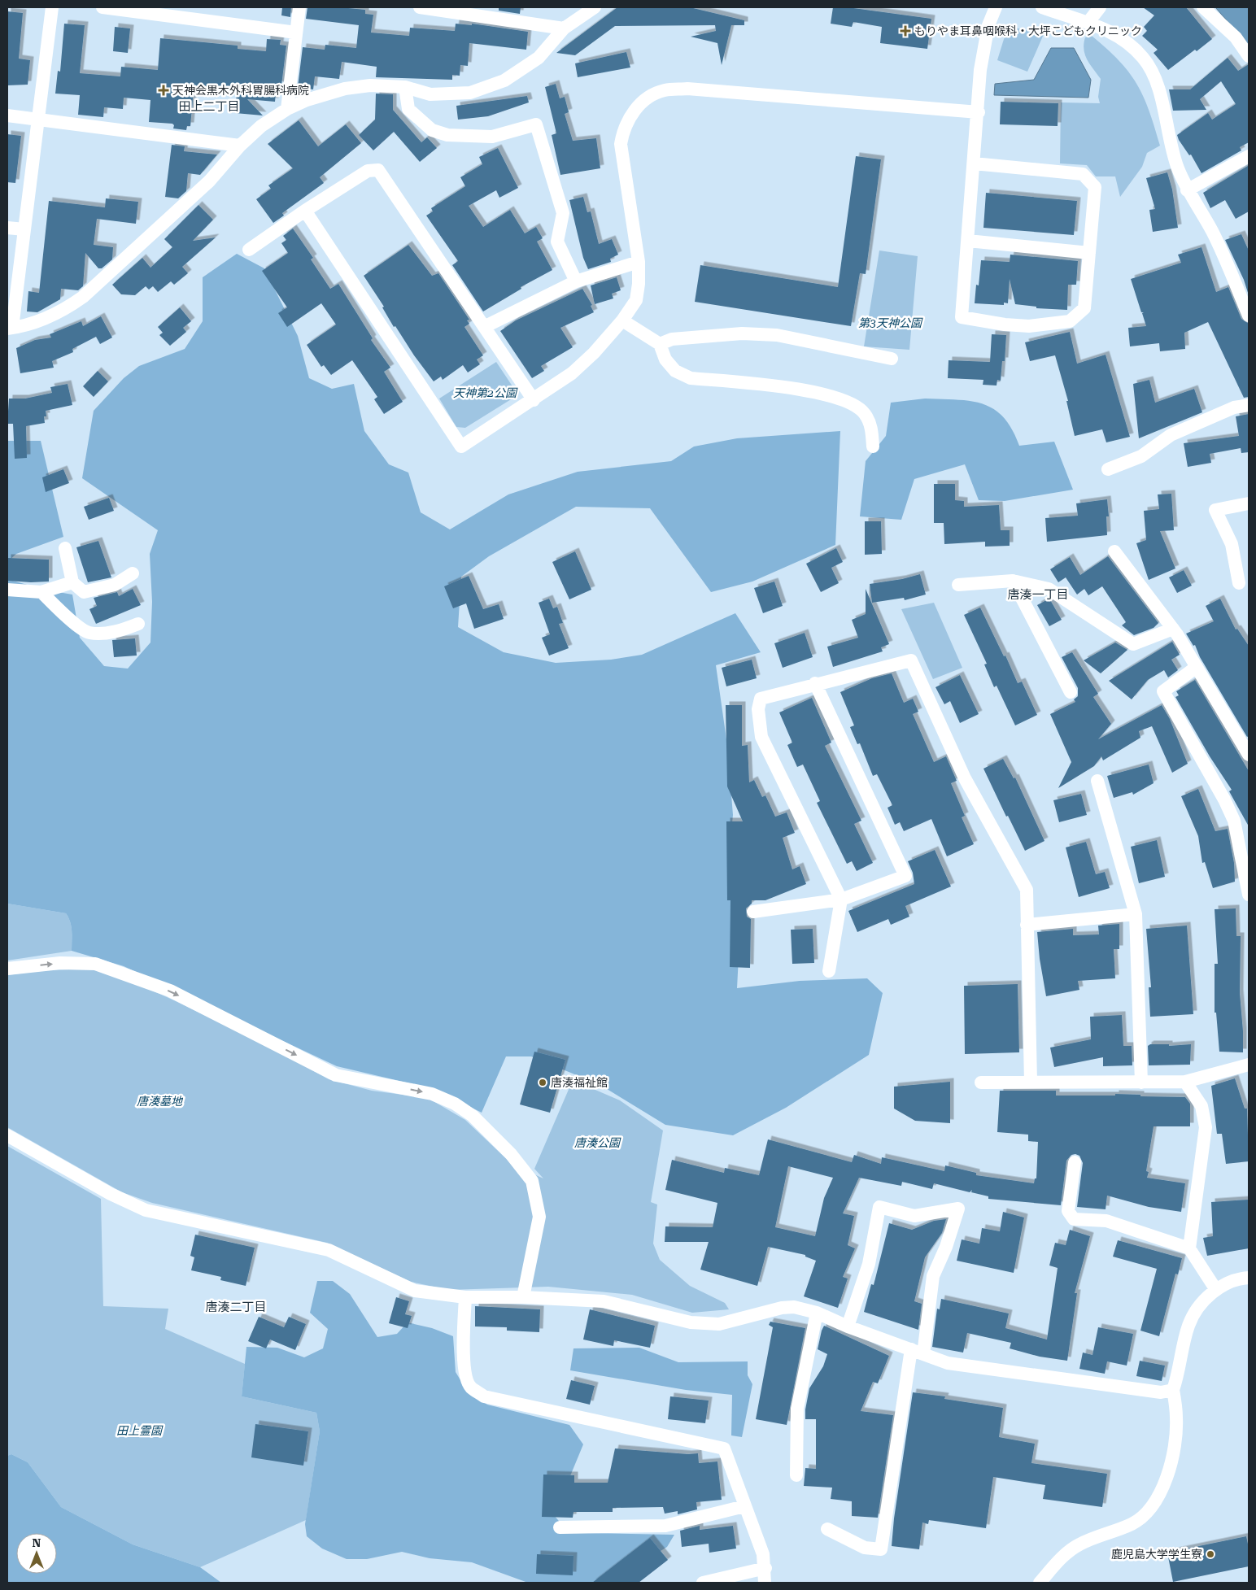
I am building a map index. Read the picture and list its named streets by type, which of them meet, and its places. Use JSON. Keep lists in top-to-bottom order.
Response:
{
  "districts": ["田上二丁目", "唐湊一丁目", "唐湊二丁目"],
  "parks": [
    "第3天神公園",
    "天神第2公園",
    "唐湊墓地",
    "唐湊公園",
    "田上霊園"
  ],
  "places": {
    "health": ["もりやま耳鼻咽喉科・大坪こどもクリニック", "天神会黒木外科胃腸科病院"],
    "other": ["唐湊福祉館", "鹿児島大学学生寮"]
  },
  "north": "top"
}
